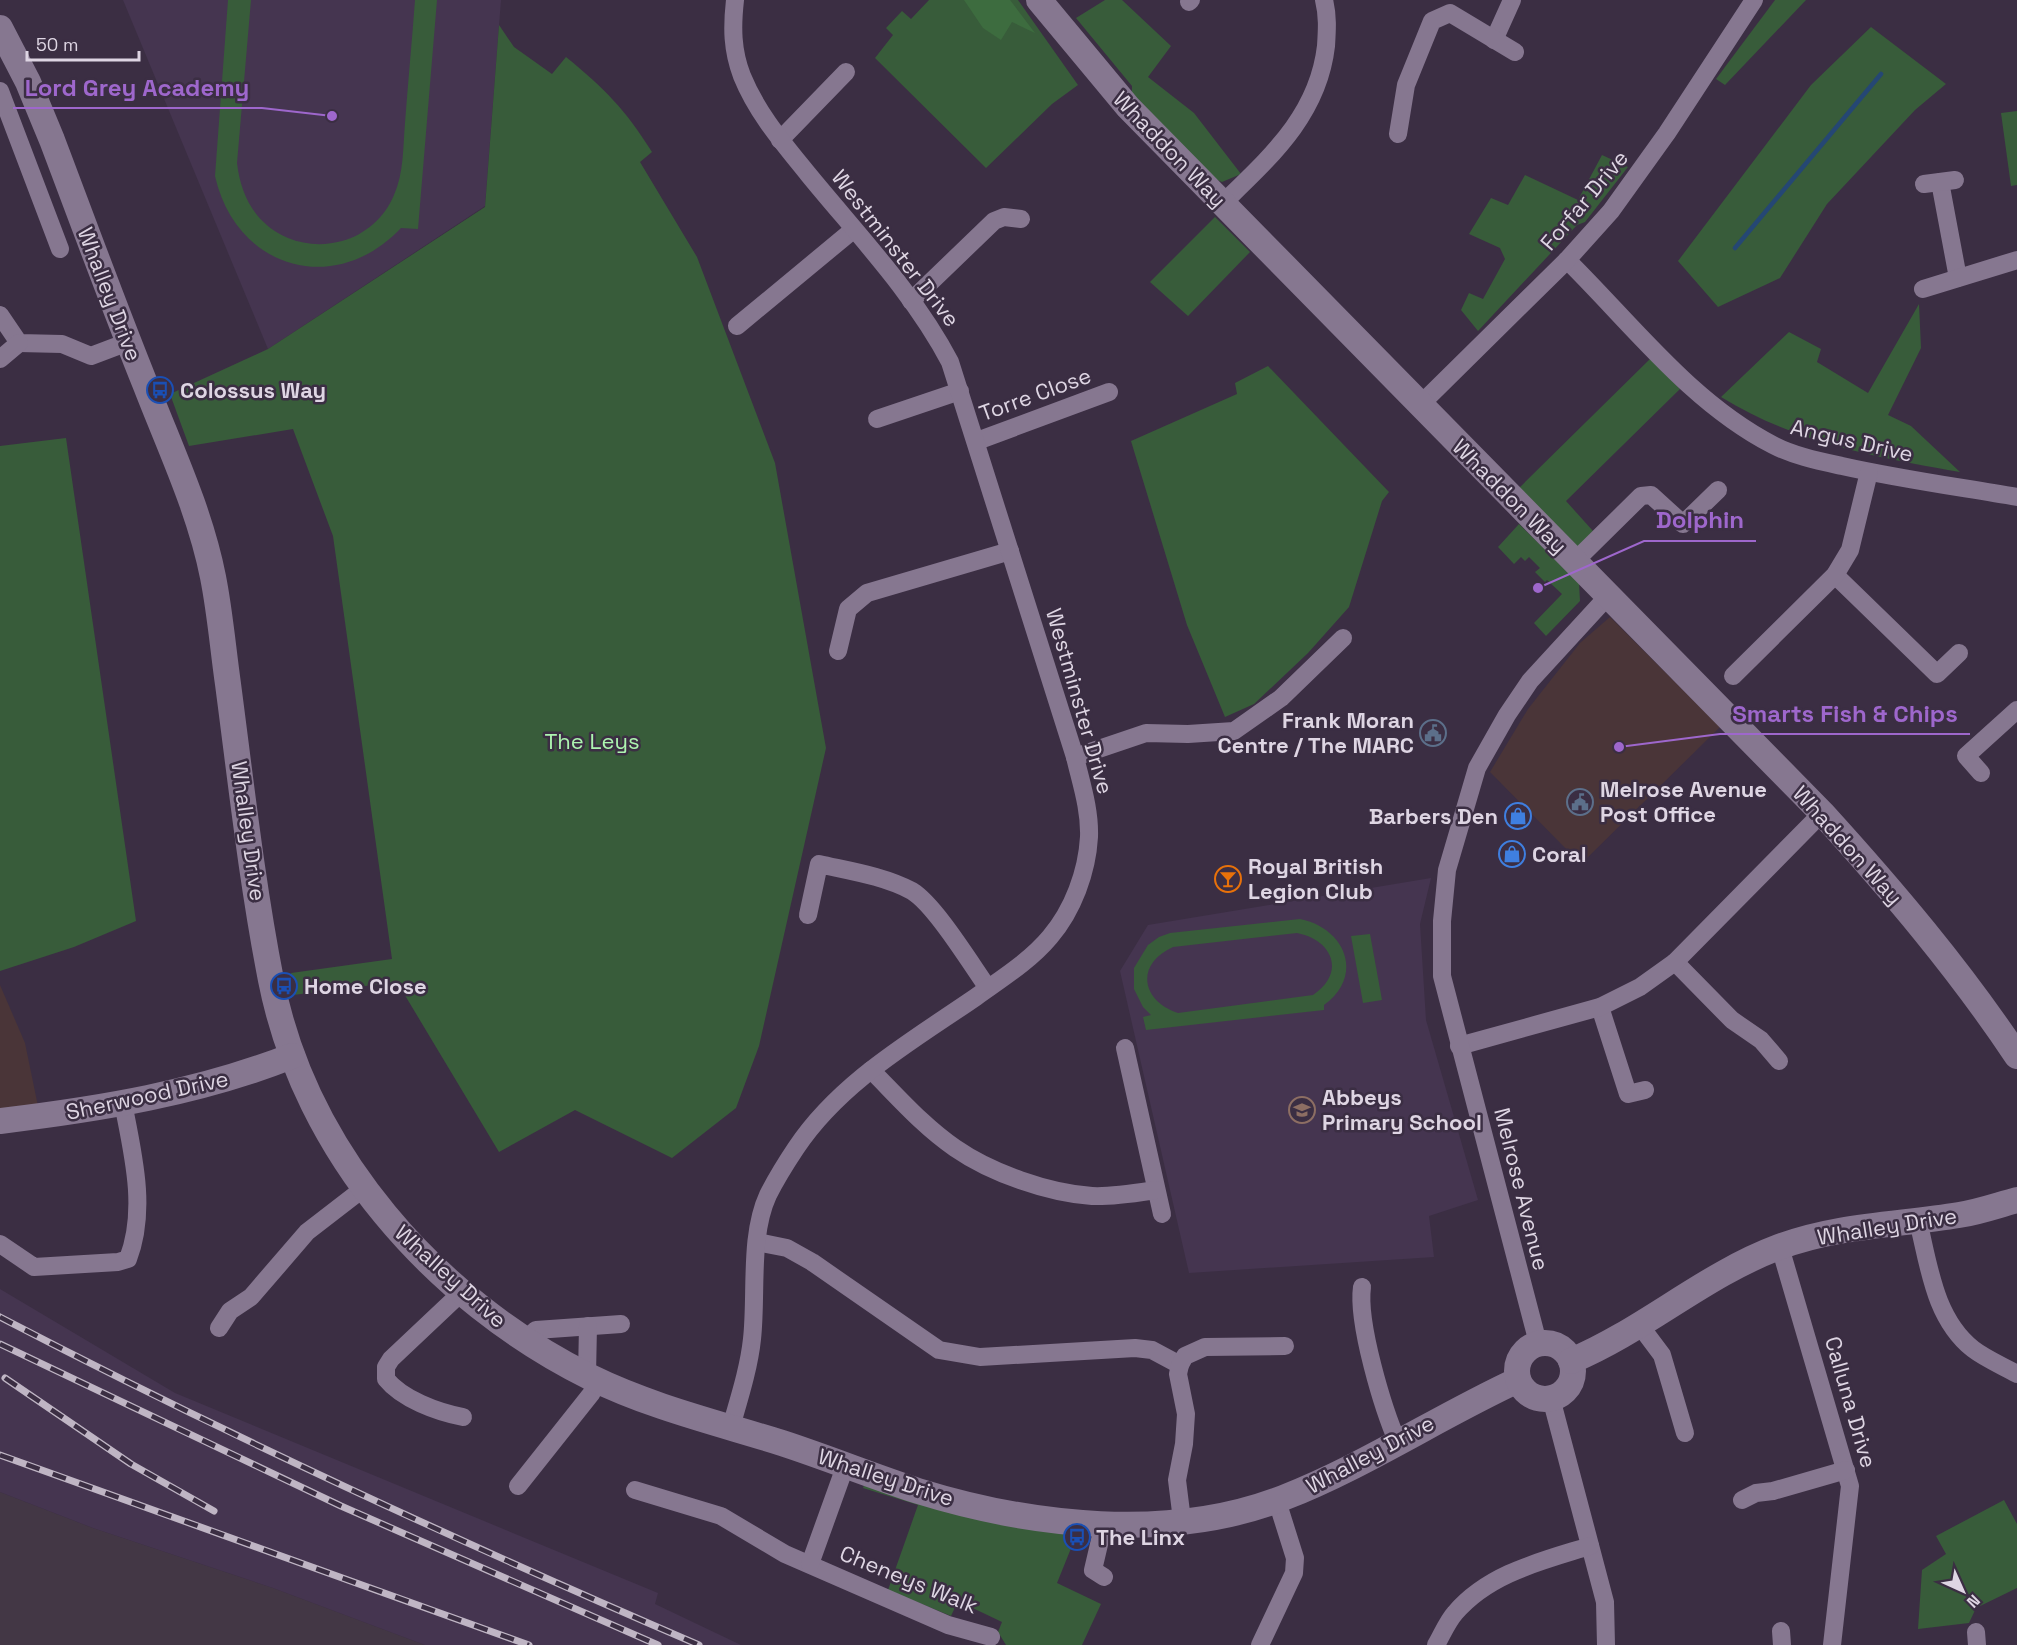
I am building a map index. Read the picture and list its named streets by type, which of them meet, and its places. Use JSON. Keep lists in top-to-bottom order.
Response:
{
  "streets": {
    "street": [
      "Whaddon Way",
      "Forfar Drive",
      "Westminster Drive",
      "Whalley Drive",
      "Torre Close",
      "Angus Drive",
      "Sherwood Drive",
      "Melrose Avenue",
      "Calluna Drive",
      "Cheneys Walk"
    ]
  },
  "crossings": [
    ["Whaddon Way", "Forfar Drive"],
    ["Whaddon Way", "Melrose Avenue"],
    ["Forfar Drive", "Angus Drive"],
    ["Westminster Drive", "Whalley Drive"],
    ["Westminster Drive", "Torre Close"],
    ["Whalley Drive", "Sherwood Drive"],
    ["Whalley Drive", "Melrose Avenue"],
    ["Whalley Drive", "Calluna Drive"],
    ["Whalley Drive", "Cheneys Walk"]
  ],
  "parks": ["The Leys"],
  "places": {
    "other": ["Lord Grey Academy", "Dolphin", "Smarts Fish & Chips"],
    "bus stop": ["Colossus Way", "Home Close", "The Linx"],
    "public building": ["Frank Moran Centre / The MARC", "Melrose Avenue Post Office"],
    "shop": ["Barbers Den", "Coral"],
    "bar": ["Royal British Legion Club"],
    "school or university": ["Abbeys Primary School"]
  },
  "scale_bar": "50 m",
  "north": "bottom right"
}
